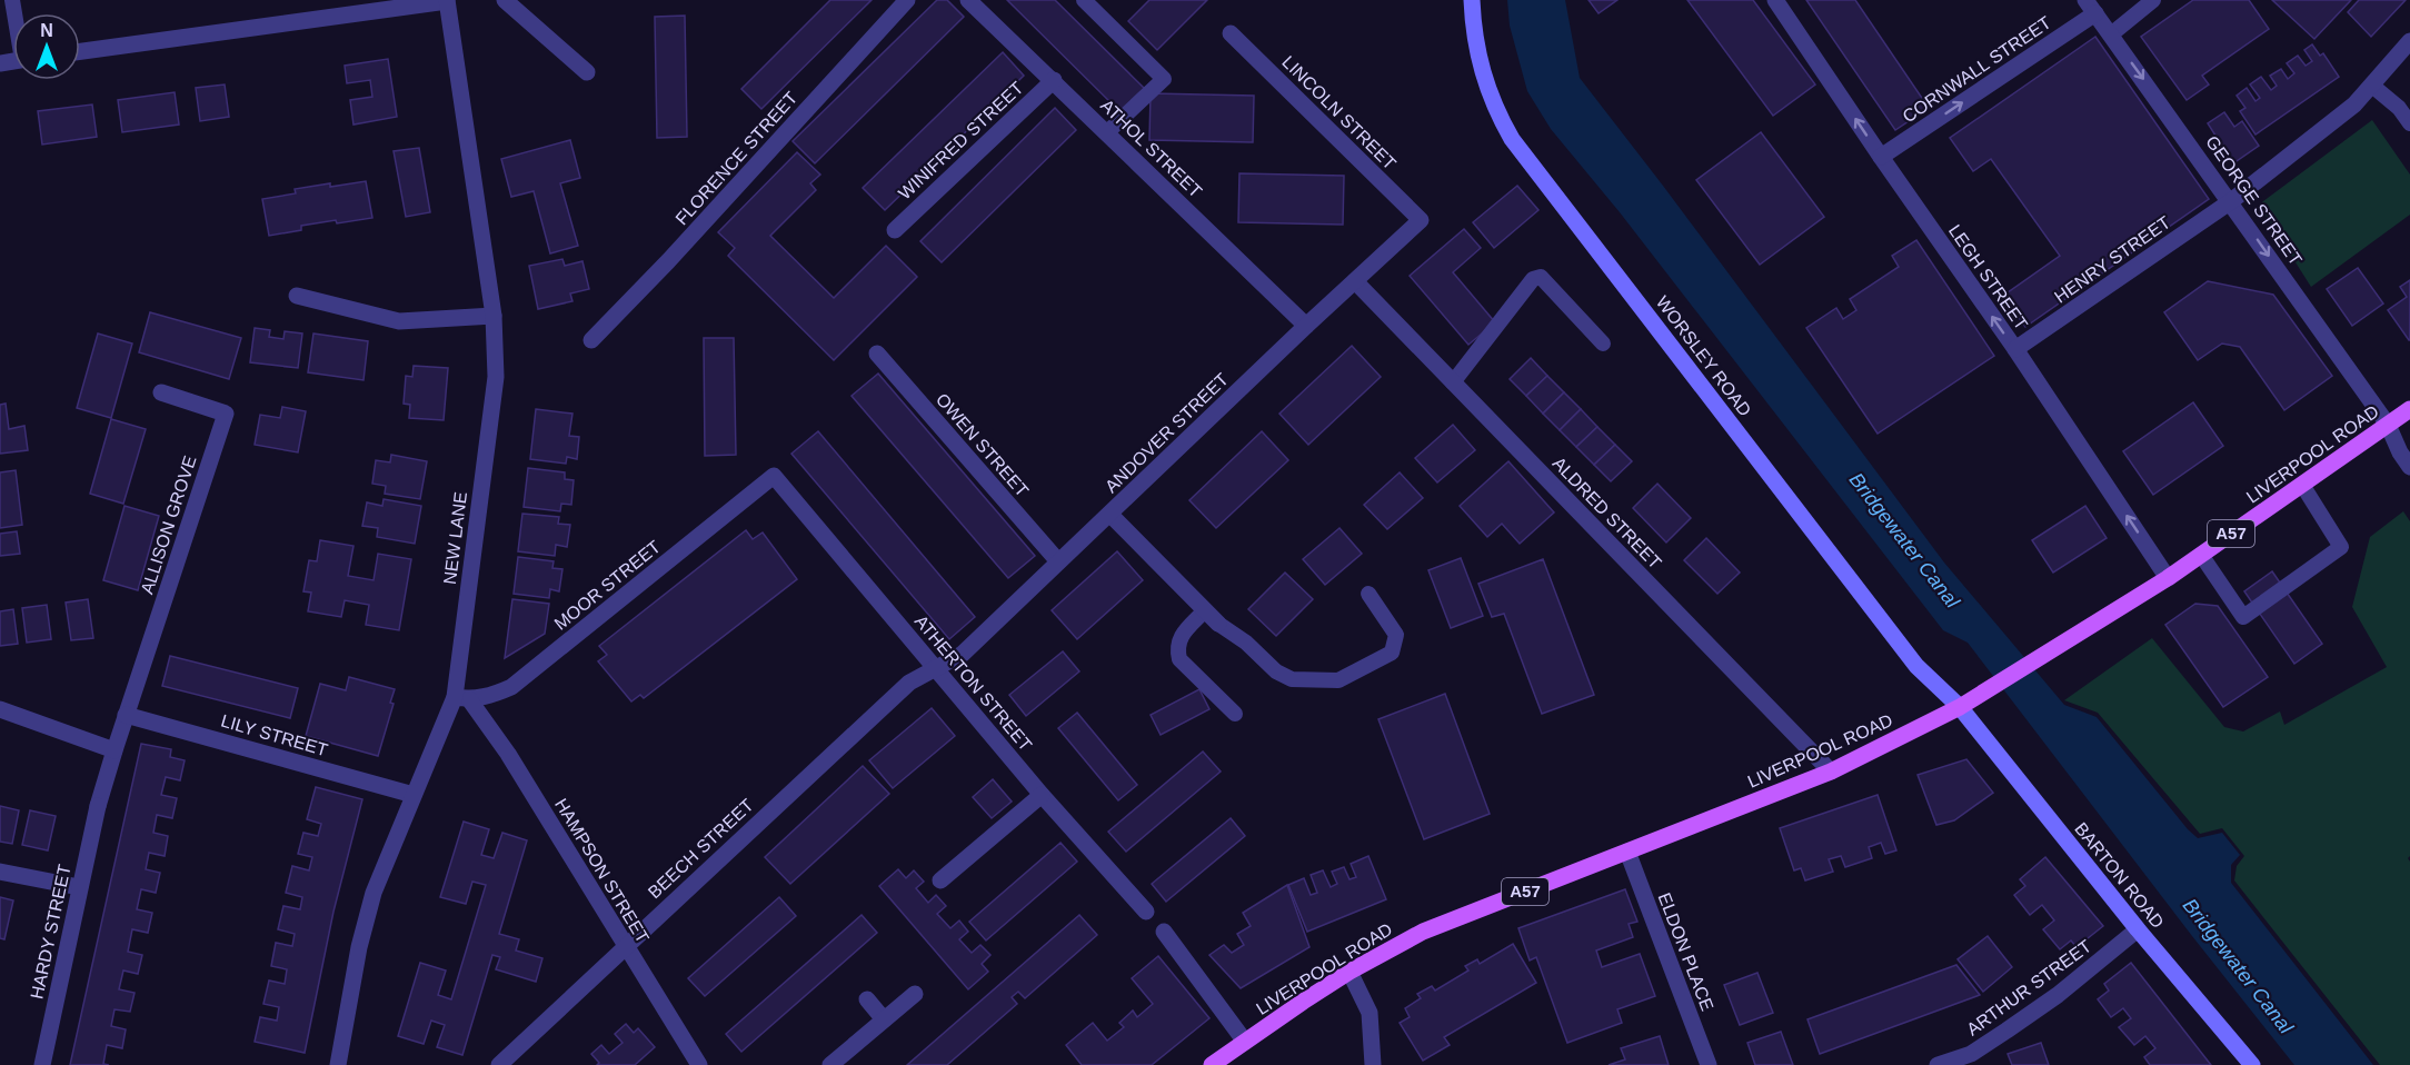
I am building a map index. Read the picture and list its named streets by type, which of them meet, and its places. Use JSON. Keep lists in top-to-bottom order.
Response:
{
  "streets": {
    "main road": [
      "WORSLEY ROAD",
      "LIVERPOOL ROAD",
      "A57",
      "BARTON ROAD"
    ],
    "street": [
      "CORNWALL STREET",
      "LINCOLN STREET",
      "WINIFRED STREET",
      "ATHOL STREET",
      "FLORENCE STREET",
      "GEORGE STREET",
      "HENRY STREET",
      "LEGH STREET",
      "ANDOVER STREET",
      "OWEN STREET",
      "ALDRED STREET",
      "ALLISON GROVE",
      "NEW LANE",
      "MOOR STREET",
      "ATHERTON STREET",
      "LILY STREET",
      "BEECH STREET",
      "HAMPSON STREET",
      "HARDY STREET",
      "ELDON PLACE",
      "ARTHUR STREET"
    ]
  },
  "crossings": [
    ["CORNWALL STREET", "GEORGE STREET"],
    ["CORNWALL STREET", "LEGH STREET"],
    ["LINCOLN STREET", "ANDOVER STREET"],
    ["WINIFRED STREET", "ATHOL STREET"],
    ["ATHOL STREET", "ANDOVER STREET"],
    ["GEORGE STREET", "HENRY STREET"],
    ["GEORGE STREET", "LIVERPOOL ROAD"],
    ["HENRY STREET", "LEGH STREET"],
    ["LEGH STREET", "LIVERPOOL ROAD"],
    ["WORSLEY ROAD", "LIVERPOOL ROAD"],
    ["WORSLEY ROAD", "BARTON ROAD"],
    ["ANDOVER STREET", "OWEN STREET"],
    ["ANDOVER STREET", "ALDRED STREET"],
    ["ANDOVER STREET", "ATHERTON STREET"],
    ["ANDOVER STREET", "BEECH STREET"],
    ["LIVERPOOL ROAD", "ALDRED STREET"],
    ["LIVERPOOL ROAD", "BARTON ROAD"],
    ["LIVERPOOL ROAD", "ELDON PLACE"],
    ["ALLISON GROVE", "LILY STREET"],
    ["ALLISON GROVE", "HARDY STREET"],
    ["NEW LANE", "MOOR STREET"],
    ["NEW LANE", "LILY STREET"],
    ["NEW LANE", "HAMPSON STREET"],
    ["MOOR STREET", "ATHERTON STREET"],
    ["MOOR STREET", "HAMPSON STREET"],
    ["ATHERTON STREET", "BEECH STREET"],
    ["LILY STREET", "HARDY STREET"],
    ["BEECH STREET", "HAMPSON STREET"],
    ["BARTON ROAD", "ARTHUR STREET"]
  ],
  "one_way": ["CORNWALL STREET", "GEORGE STREET", "LEGH STREET"],
  "water": ["Bridgewater Canal"],
  "north": "top"
}
